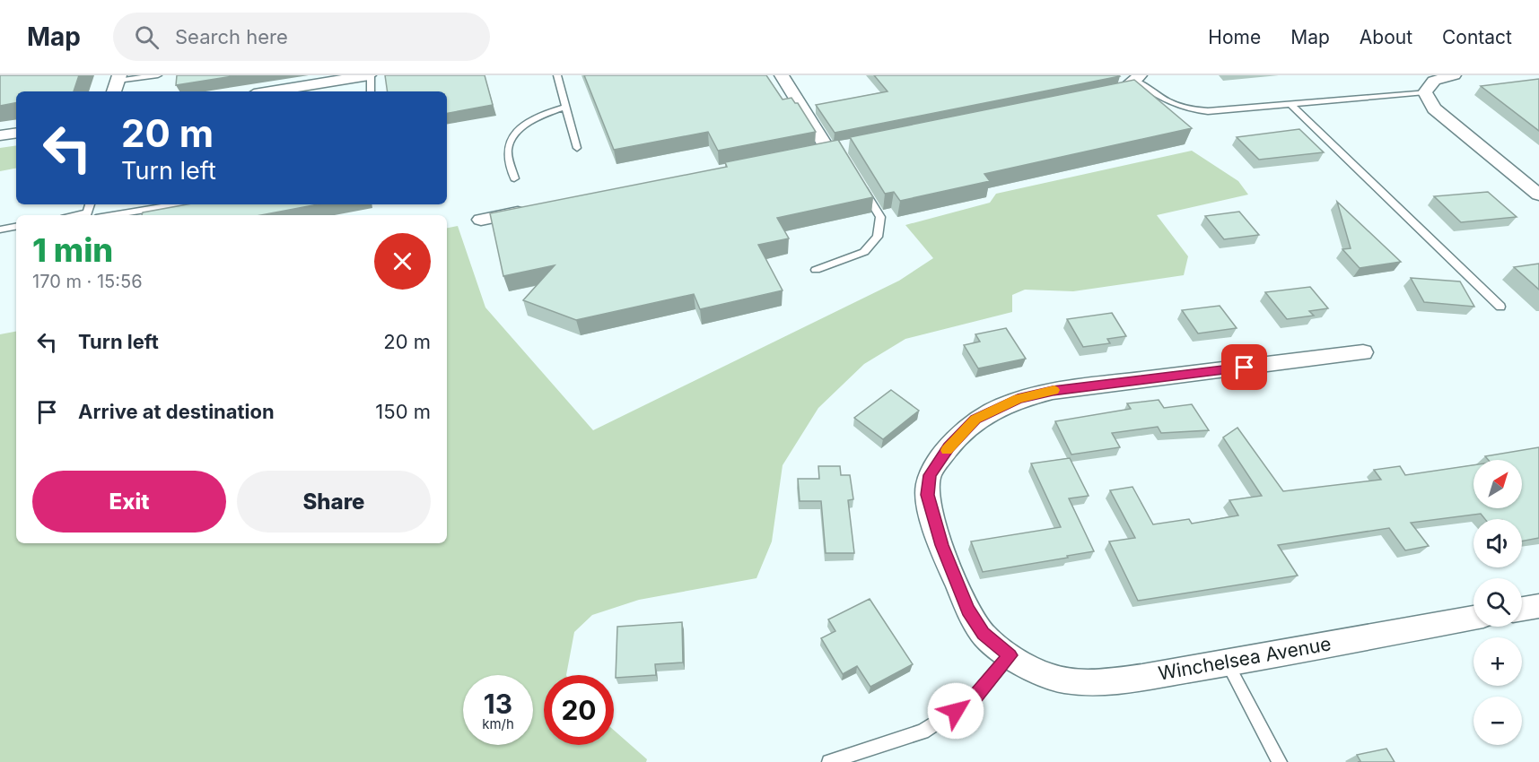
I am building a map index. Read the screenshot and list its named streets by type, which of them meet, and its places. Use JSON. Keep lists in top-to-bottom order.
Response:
{
  "streets": {
    "street": ["Winchelsea Avenue"]
  },
  "north": "top right",
  "page": {
    "header": "Map",
    "search": "Search here",
    "nav": [
      "Home",
      "Map",
      "About",
      "Contact"
    ],
    "turn": ["20 m", "Turn left"],
    "heading": ["1 min", "170 m · 15:56"],
    "list": [
      {
        "name": "Turn left",
        "value": "20 m"
      },
      {
        "name": "Arrive at destination",
        "value": "150 m"
      }
    ],
    "map_buttons": ["+", "−"],
    "buttons": ["Exit", "Share"],
    "speed": "13 km/h",
    "limit": "20"
  }
}
